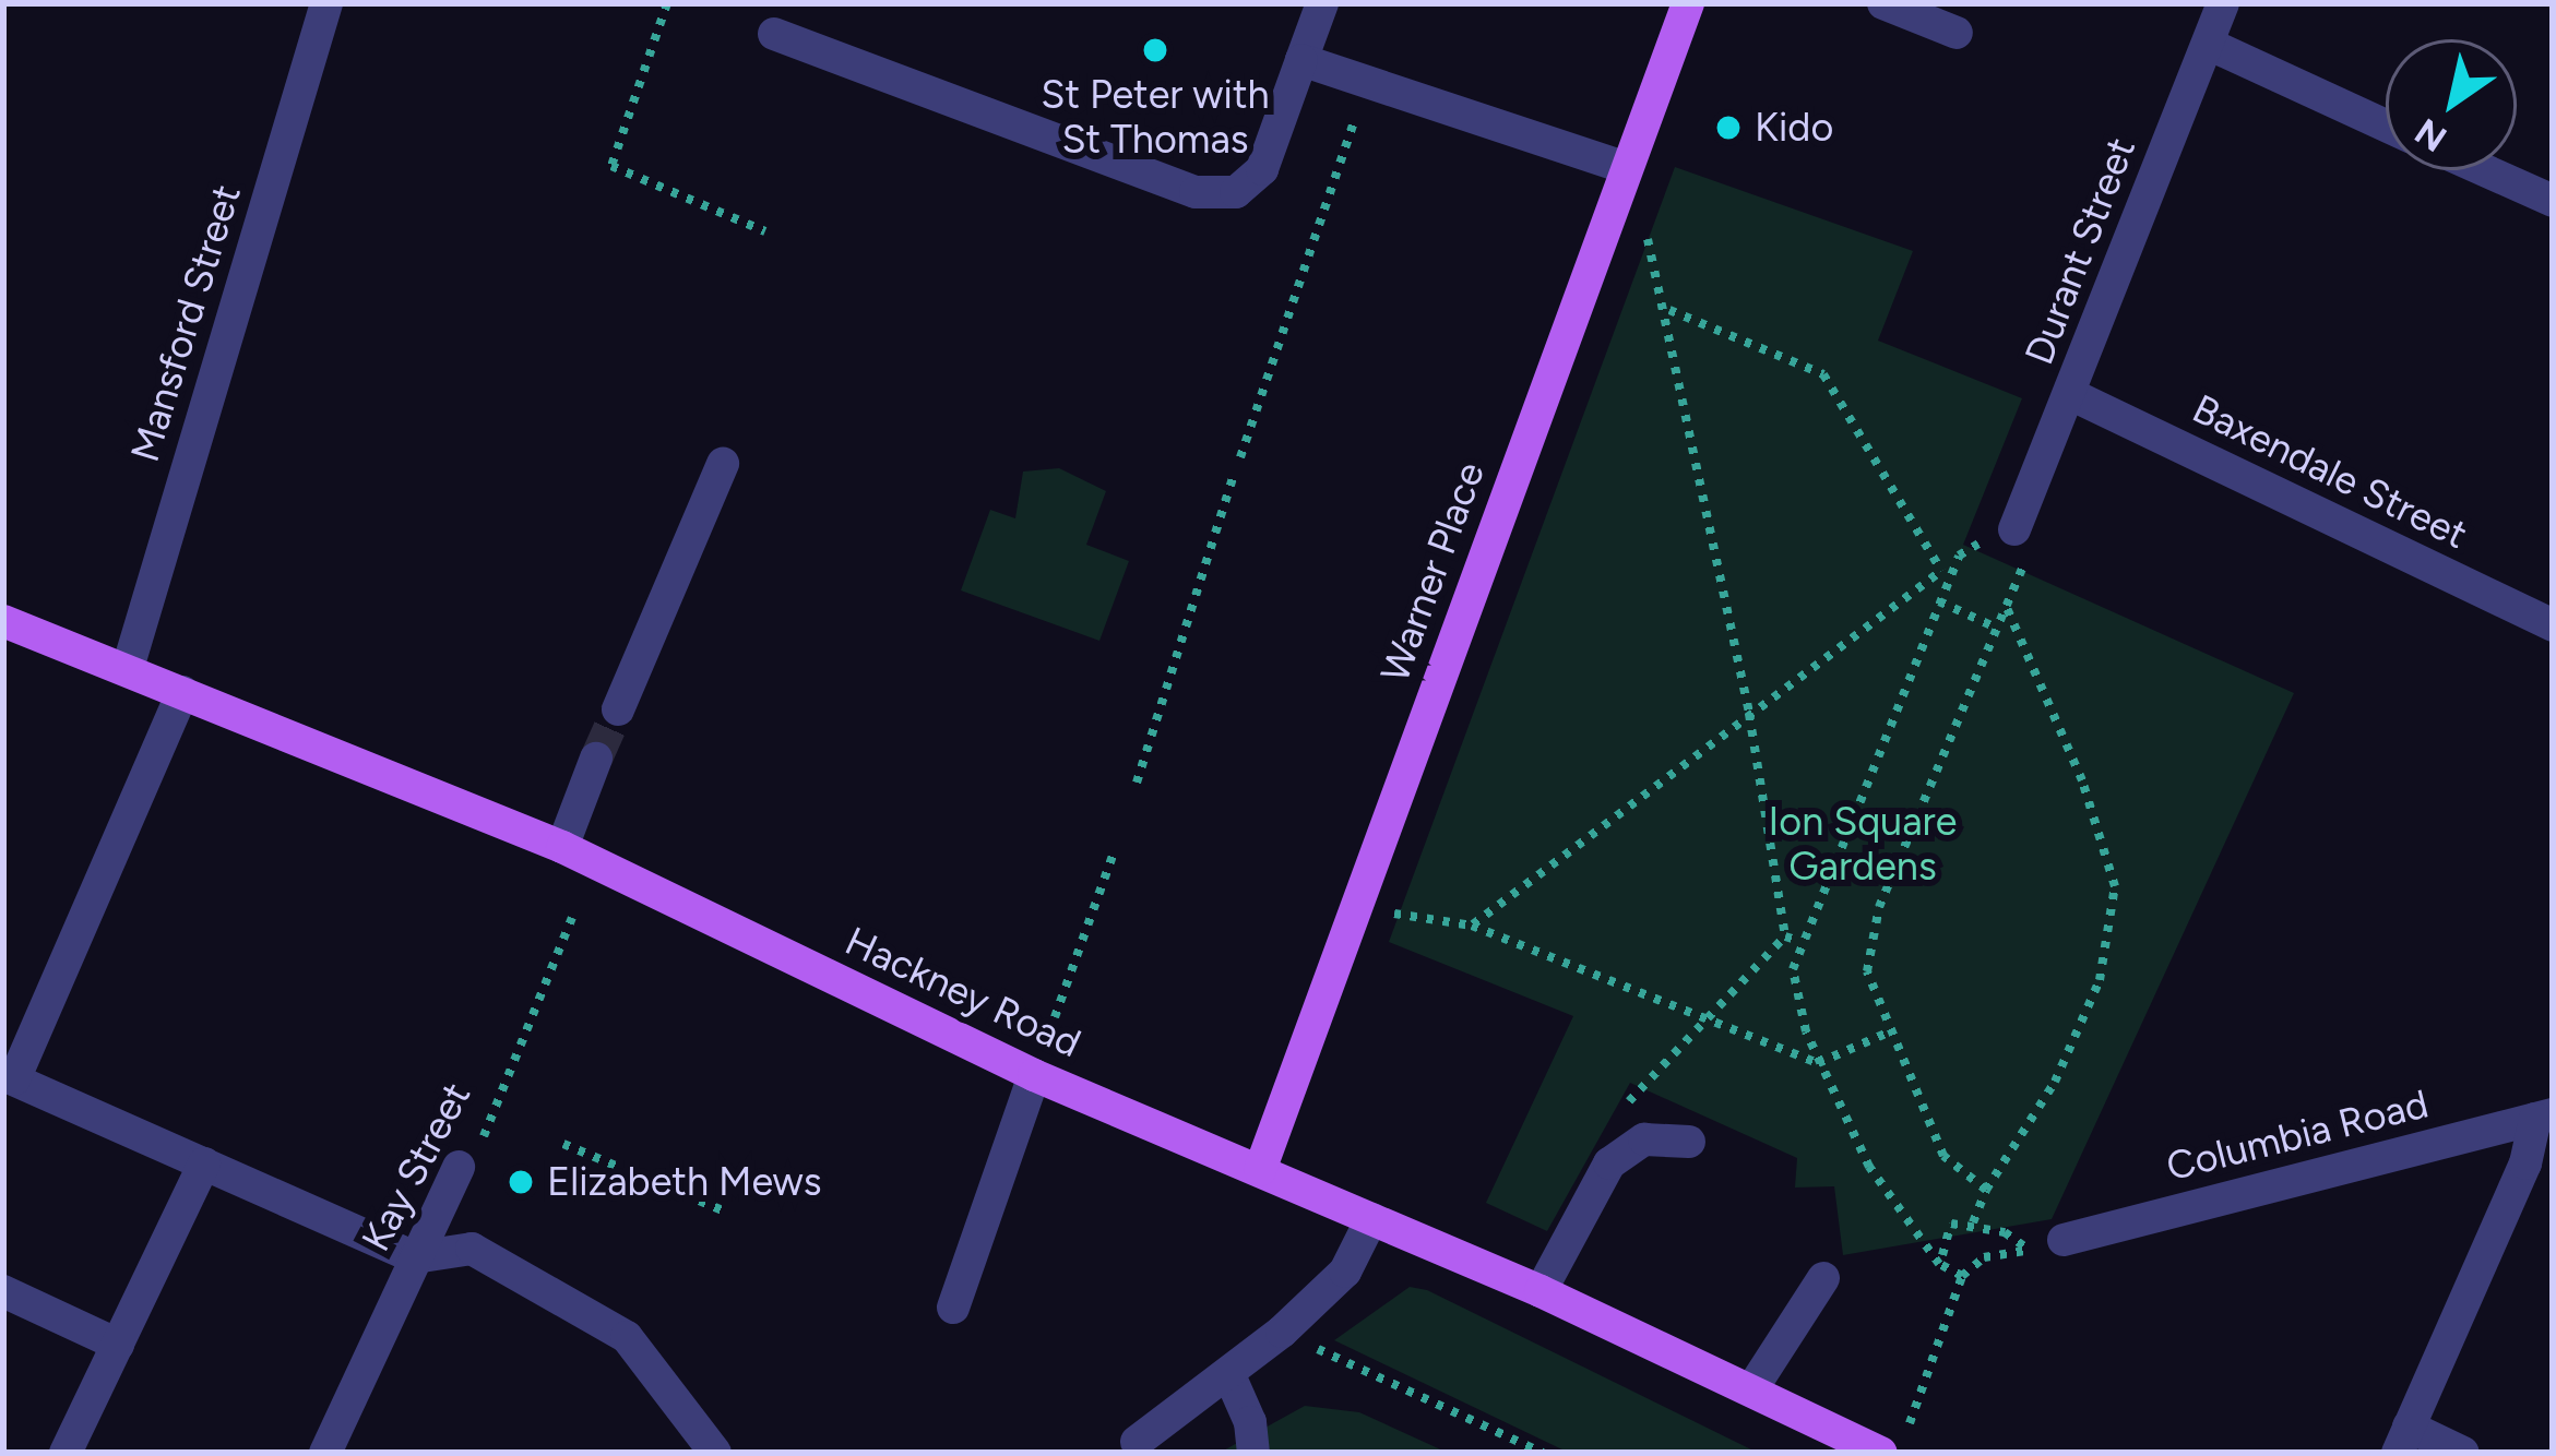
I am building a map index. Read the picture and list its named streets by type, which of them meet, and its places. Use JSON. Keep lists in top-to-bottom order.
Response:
{
  "streets": {
    "main road": ["Warner Place", "Hackney Road"],
    "street": [
      "Durant Street",
      "Mansford Street",
      "Baxendale Street",
      "Columbia Road",
      "Kay Street"
    ]
  },
  "crossings": [
    ["Durant Street", "Baxendale Street"],
    ["Mansford Street", "Hackney Road"],
    ["Warner Place", "Hackney Road"]
  ],
  "parks": ["Ion Square Gardens"],
  "places": ["St Peter with St Thomas", "Kido", "Elizabeth Mews"],
  "north": "bottom left"
}
